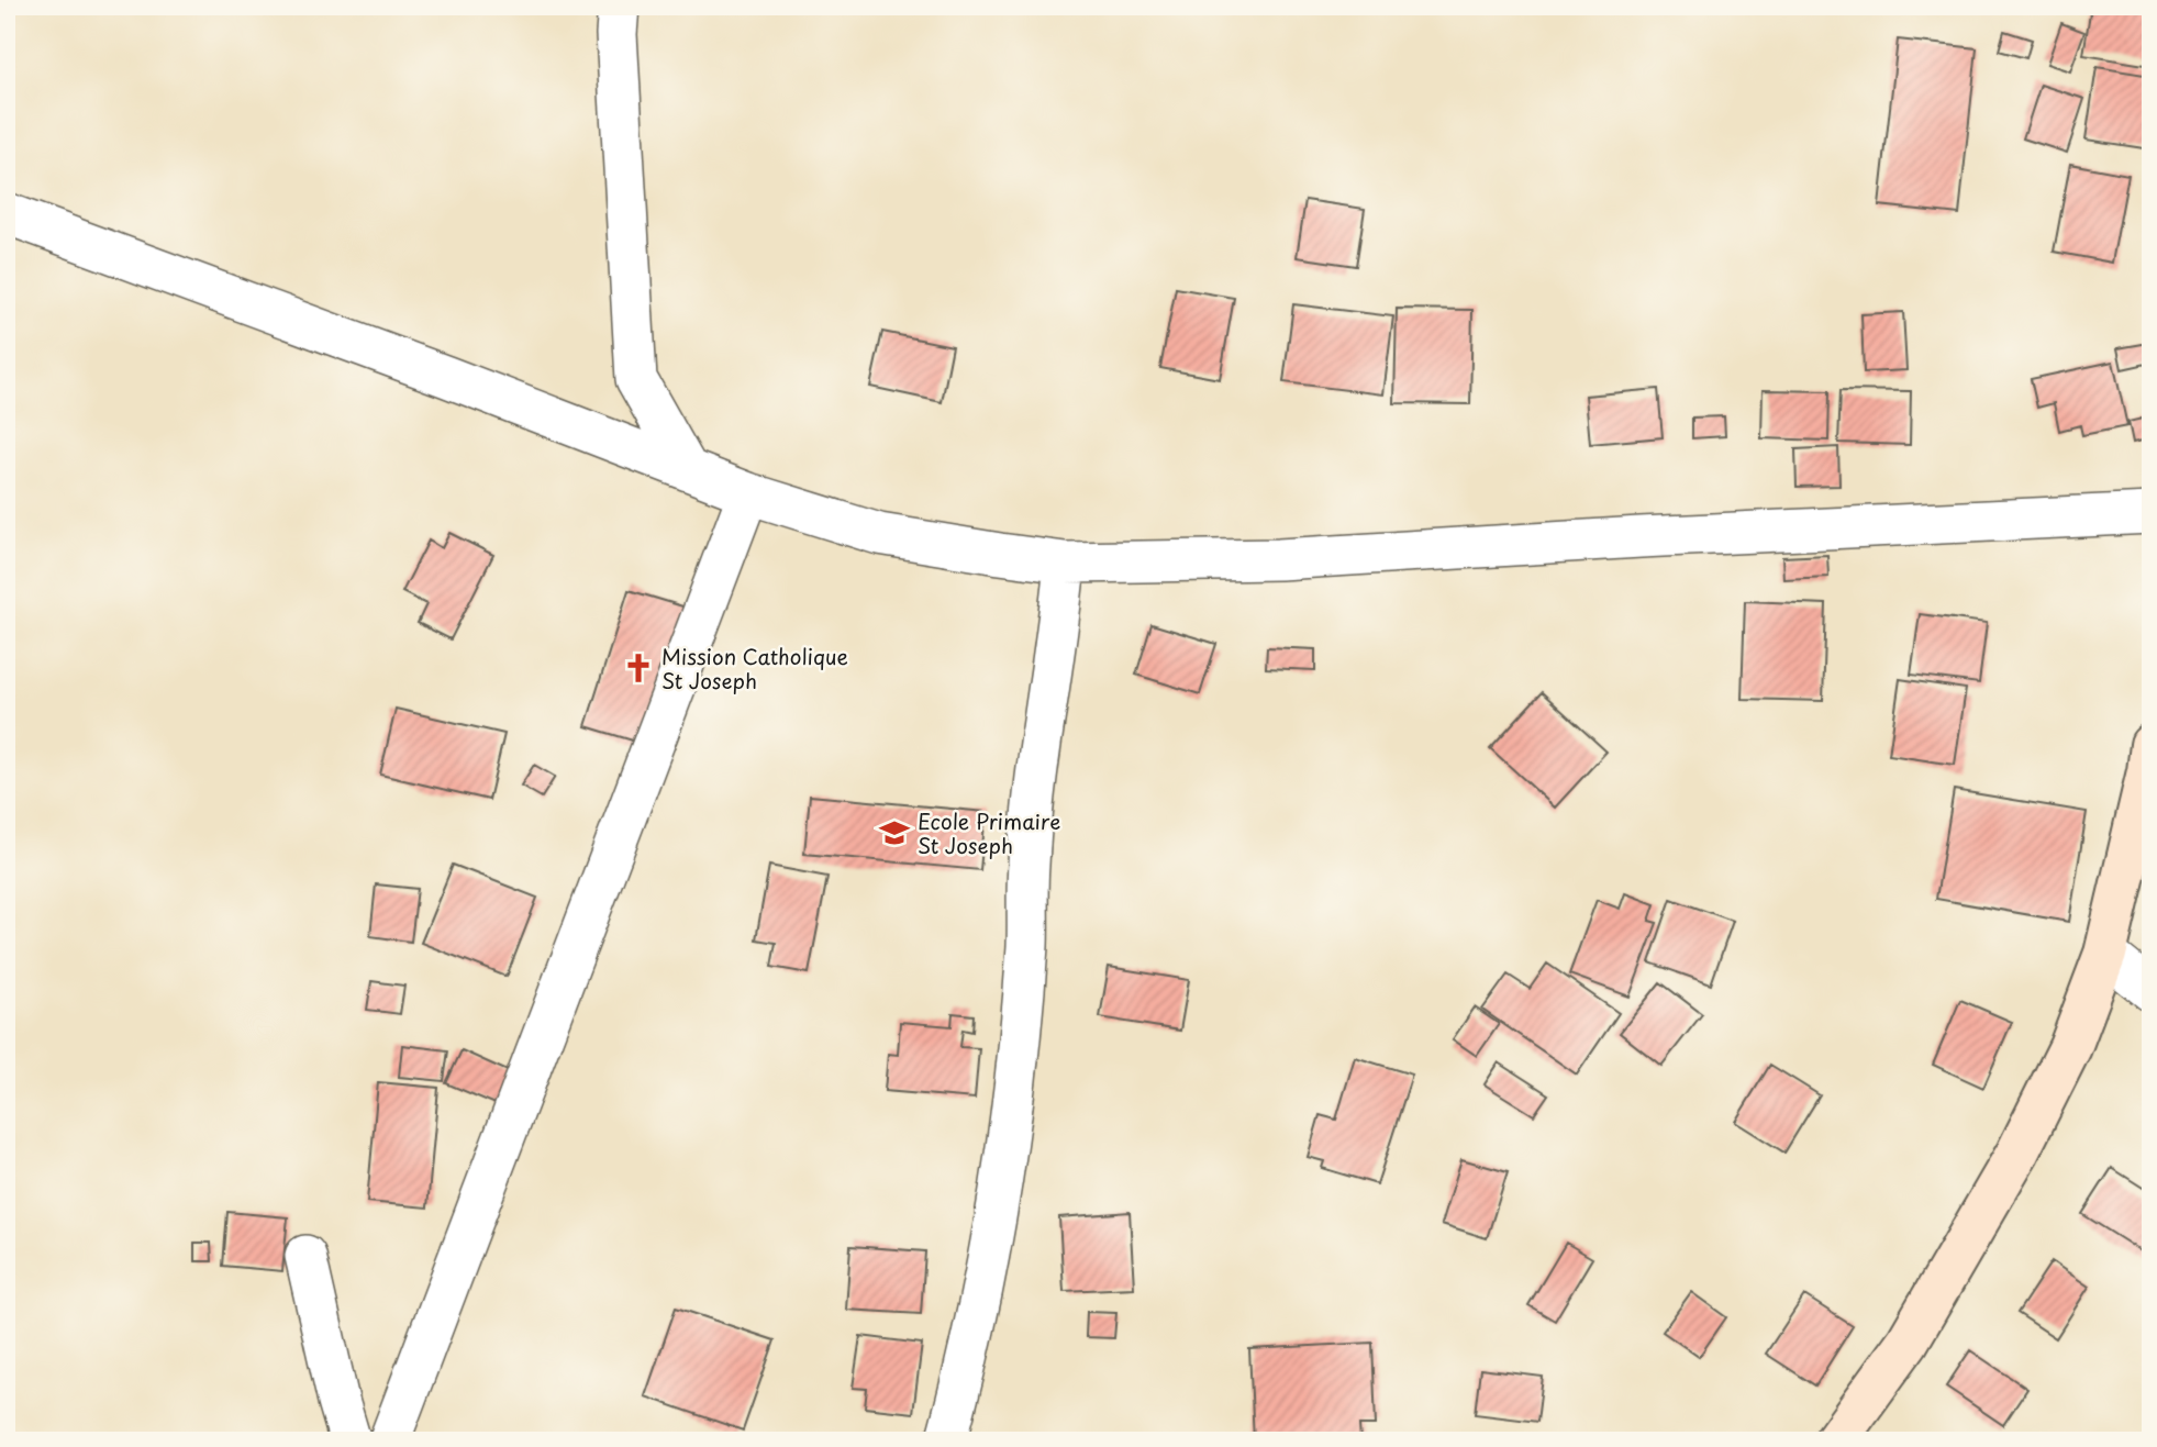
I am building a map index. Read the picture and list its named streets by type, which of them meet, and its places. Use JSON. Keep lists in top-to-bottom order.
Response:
{
  "places": {
    "church": ["Mission Catholique St Joseph"],
    "school or university": ["Ecole Primaire St Joseph"]
  }
}
